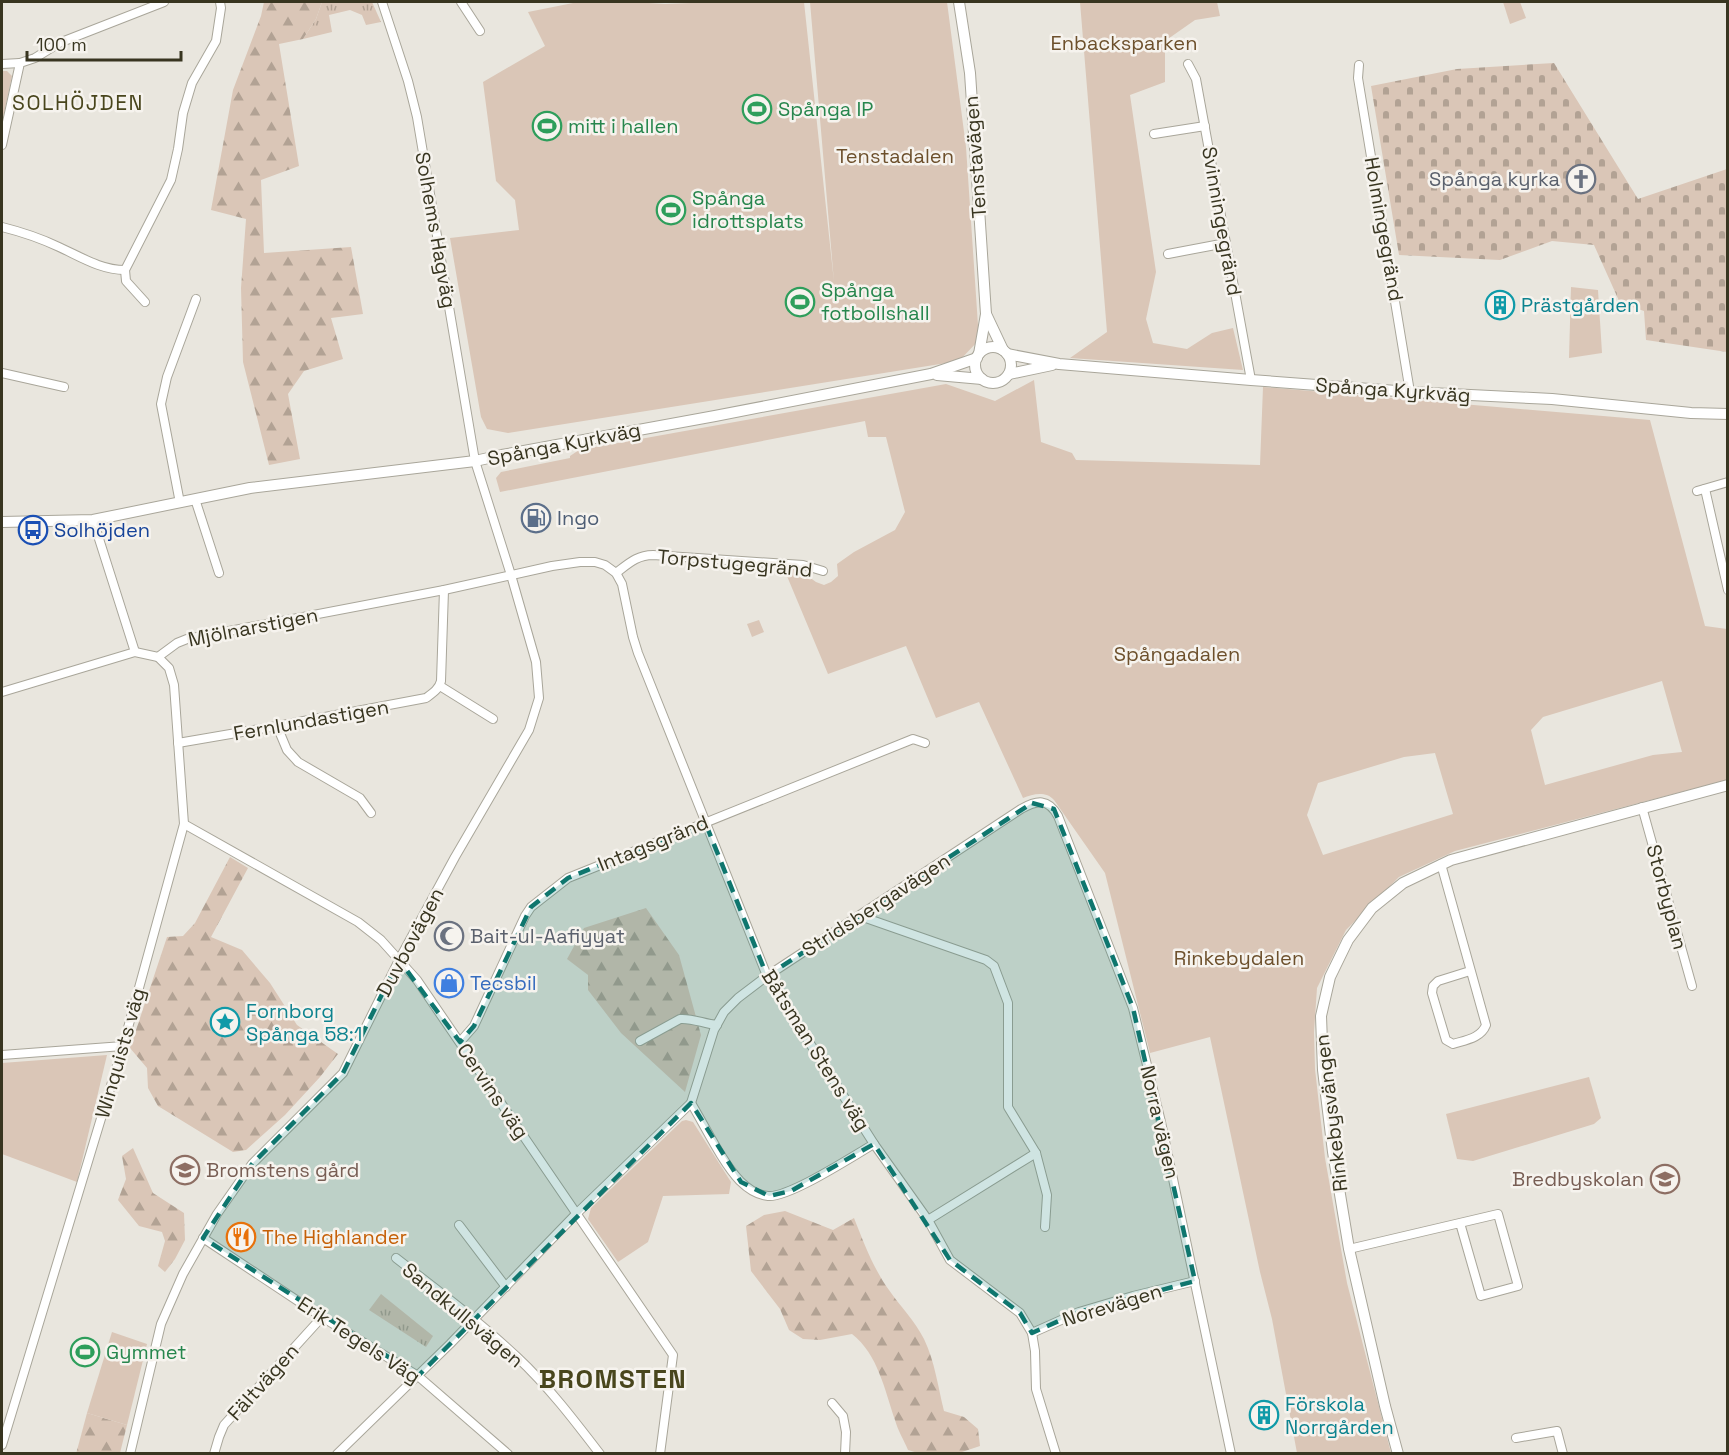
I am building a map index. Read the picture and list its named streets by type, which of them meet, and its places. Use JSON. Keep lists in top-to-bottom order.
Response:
{
  "streets": {
    "street": [
      "Tenstavägen",
      "Svinningegränd",
      "Holmingegränd",
      "Solhems Hagväg",
      "Spånga Kyrkväg",
      "Torpstugegränd",
      "Mjölnarstigen",
      "Fernlundastigen",
      "Intagsgränd",
      "Storbyplan",
      "Stridsbergavägen",
      "Duvbovägen",
      "Båtsman Stens väg",
      "Winquists väg",
      "Cervins väg",
      "Rinkebysvängen",
      "Norra vägen",
      "Norevägen",
      "Sandkullsvägen",
      "Erik Tegels Väg",
      "Fältvägen"
    ]
  },
  "crossings": [
    ["Tenstavägen", "Spånga Kyrkväg"],
    ["Svinningegränd", "Spånga Kyrkväg"],
    ["Holmingegränd", "Spånga Kyrkväg"],
    ["Solhems Hagväg", "Spånga Kyrkväg"],
    ["Solhems Hagväg", "Duvbovägen"],
    ["Spånga Kyrkväg", "Duvbovägen"],
    ["Torpstugegränd", "Båtsman Stens väg"],
    ["Mjölnarstigen", "Duvbovägen"],
    ["Mjölnarstigen", "Winquists väg"],
    ["Fernlundastigen", "Winquists väg"],
    ["Intagsgränd", "Båtsman Stens väg"],
    ["Intagsgränd", "Cervins väg"],
    ["Storbyplan", "Rinkebysvängen"],
    ["Stridsbergavägen", "Båtsman Stens väg"],
    ["Stridsbergavägen", "Cervins väg"],
    ["Stridsbergavägen", "Norra vägen"],
    ["Stridsbergavägen", "Sandkullsvägen"],
    ["Stridsbergavägen", "Erik Tegels Väg"],
    ["Duvbovägen", "Cervins väg"],
    ["Duvbovägen", "Erik Tegels Väg"],
    ["Båtsman Stens väg", "Norevägen"],
    ["Winquists väg", "Cervins väg"],
    ["Norra vägen", "Norevägen"],
    ["Erik Tegels Väg", "Fältvägen"]
  ],
  "districts": ["SOLHÖJDEN", "BROMSTEN"],
  "parks": [
    "Enbacksparken",
    "Tenstadalen",
    "Spångadalen",
    "Rinkebydalen"
  ],
  "places": {
    "sports": [
      "Spånga IP",
      "mitt i hallen",
      "Spånga idrottsplats",
      "Spånga fotbollshall",
      "Gymmet"
    ],
    "church": ["Spånga kyrka"],
    "building": ["Prästgården", "Förskola Norrgården"],
    "fuel station": ["Ingo"],
    "bus stop": ["Solhöjden"],
    "mosque": ["Bait-ul-Aafiyyat"],
    "shop": ["Tecsbil"],
    "place": ["Fornborg Spånga 58:1"],
    "school or university": ["Bromstens gård", "Bredbyskolan"],
    "restaurant": ["The Highlander"]
  },
  "scale_bar": "100 m"
}
